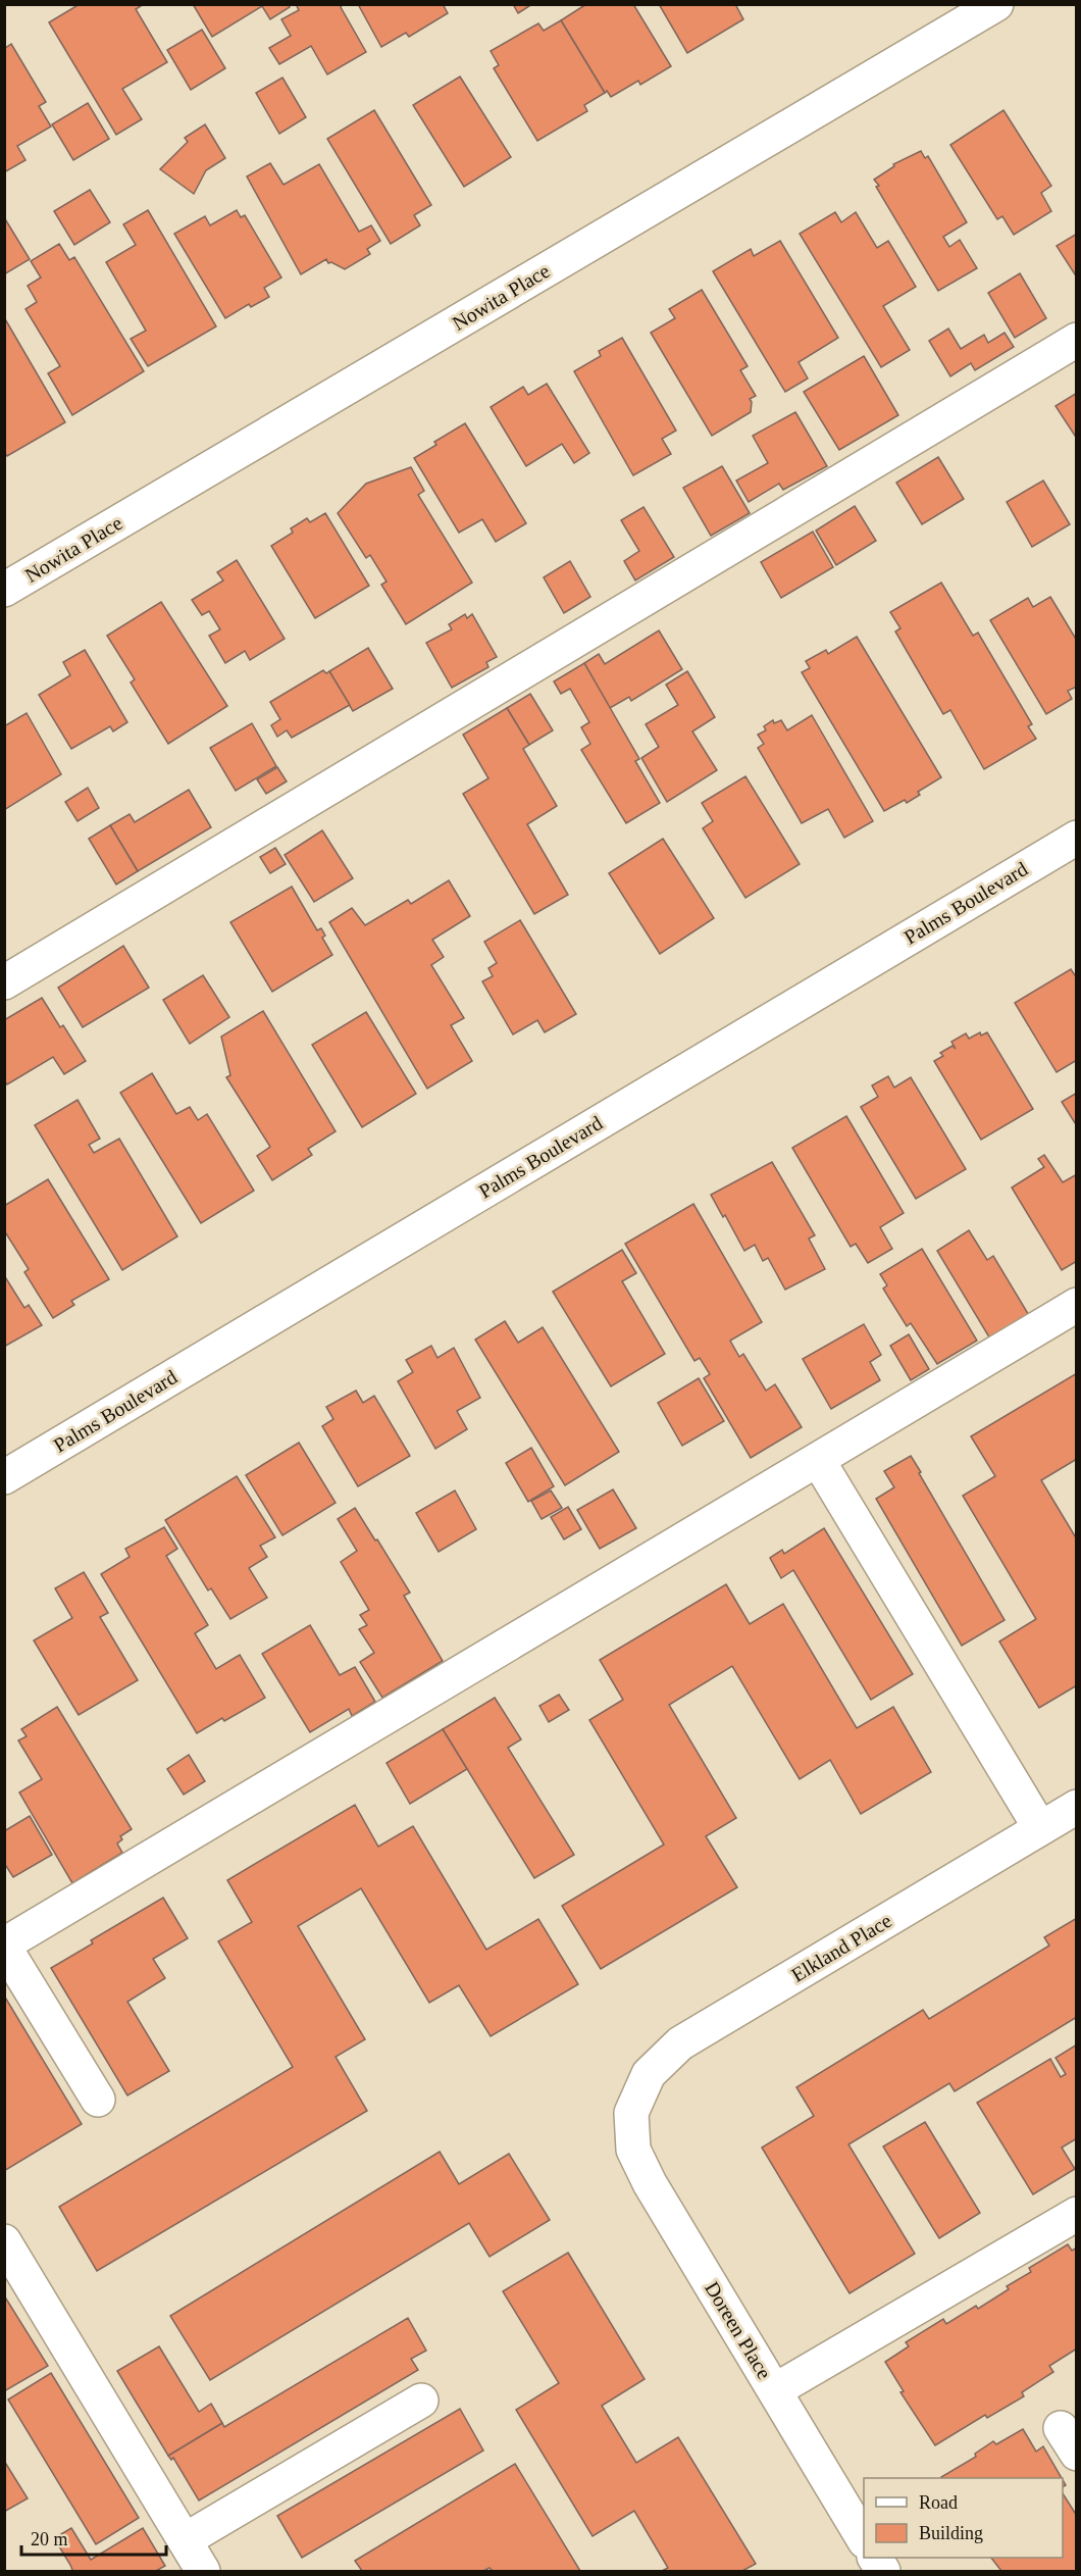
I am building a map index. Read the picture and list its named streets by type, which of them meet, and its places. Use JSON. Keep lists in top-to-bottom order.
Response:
{
  "streets": {
    "street": [
      "Nowita Place",
      "Palms Boulevard",
      "Elkland Place",
      "Doreen Place"
    ]
  },
  "crossings": [
    ["Elkland Place", "Doreen Place"]
  ],
  "legend": ["Road", "Building"],
  "scale_bar": "20 m"
}
